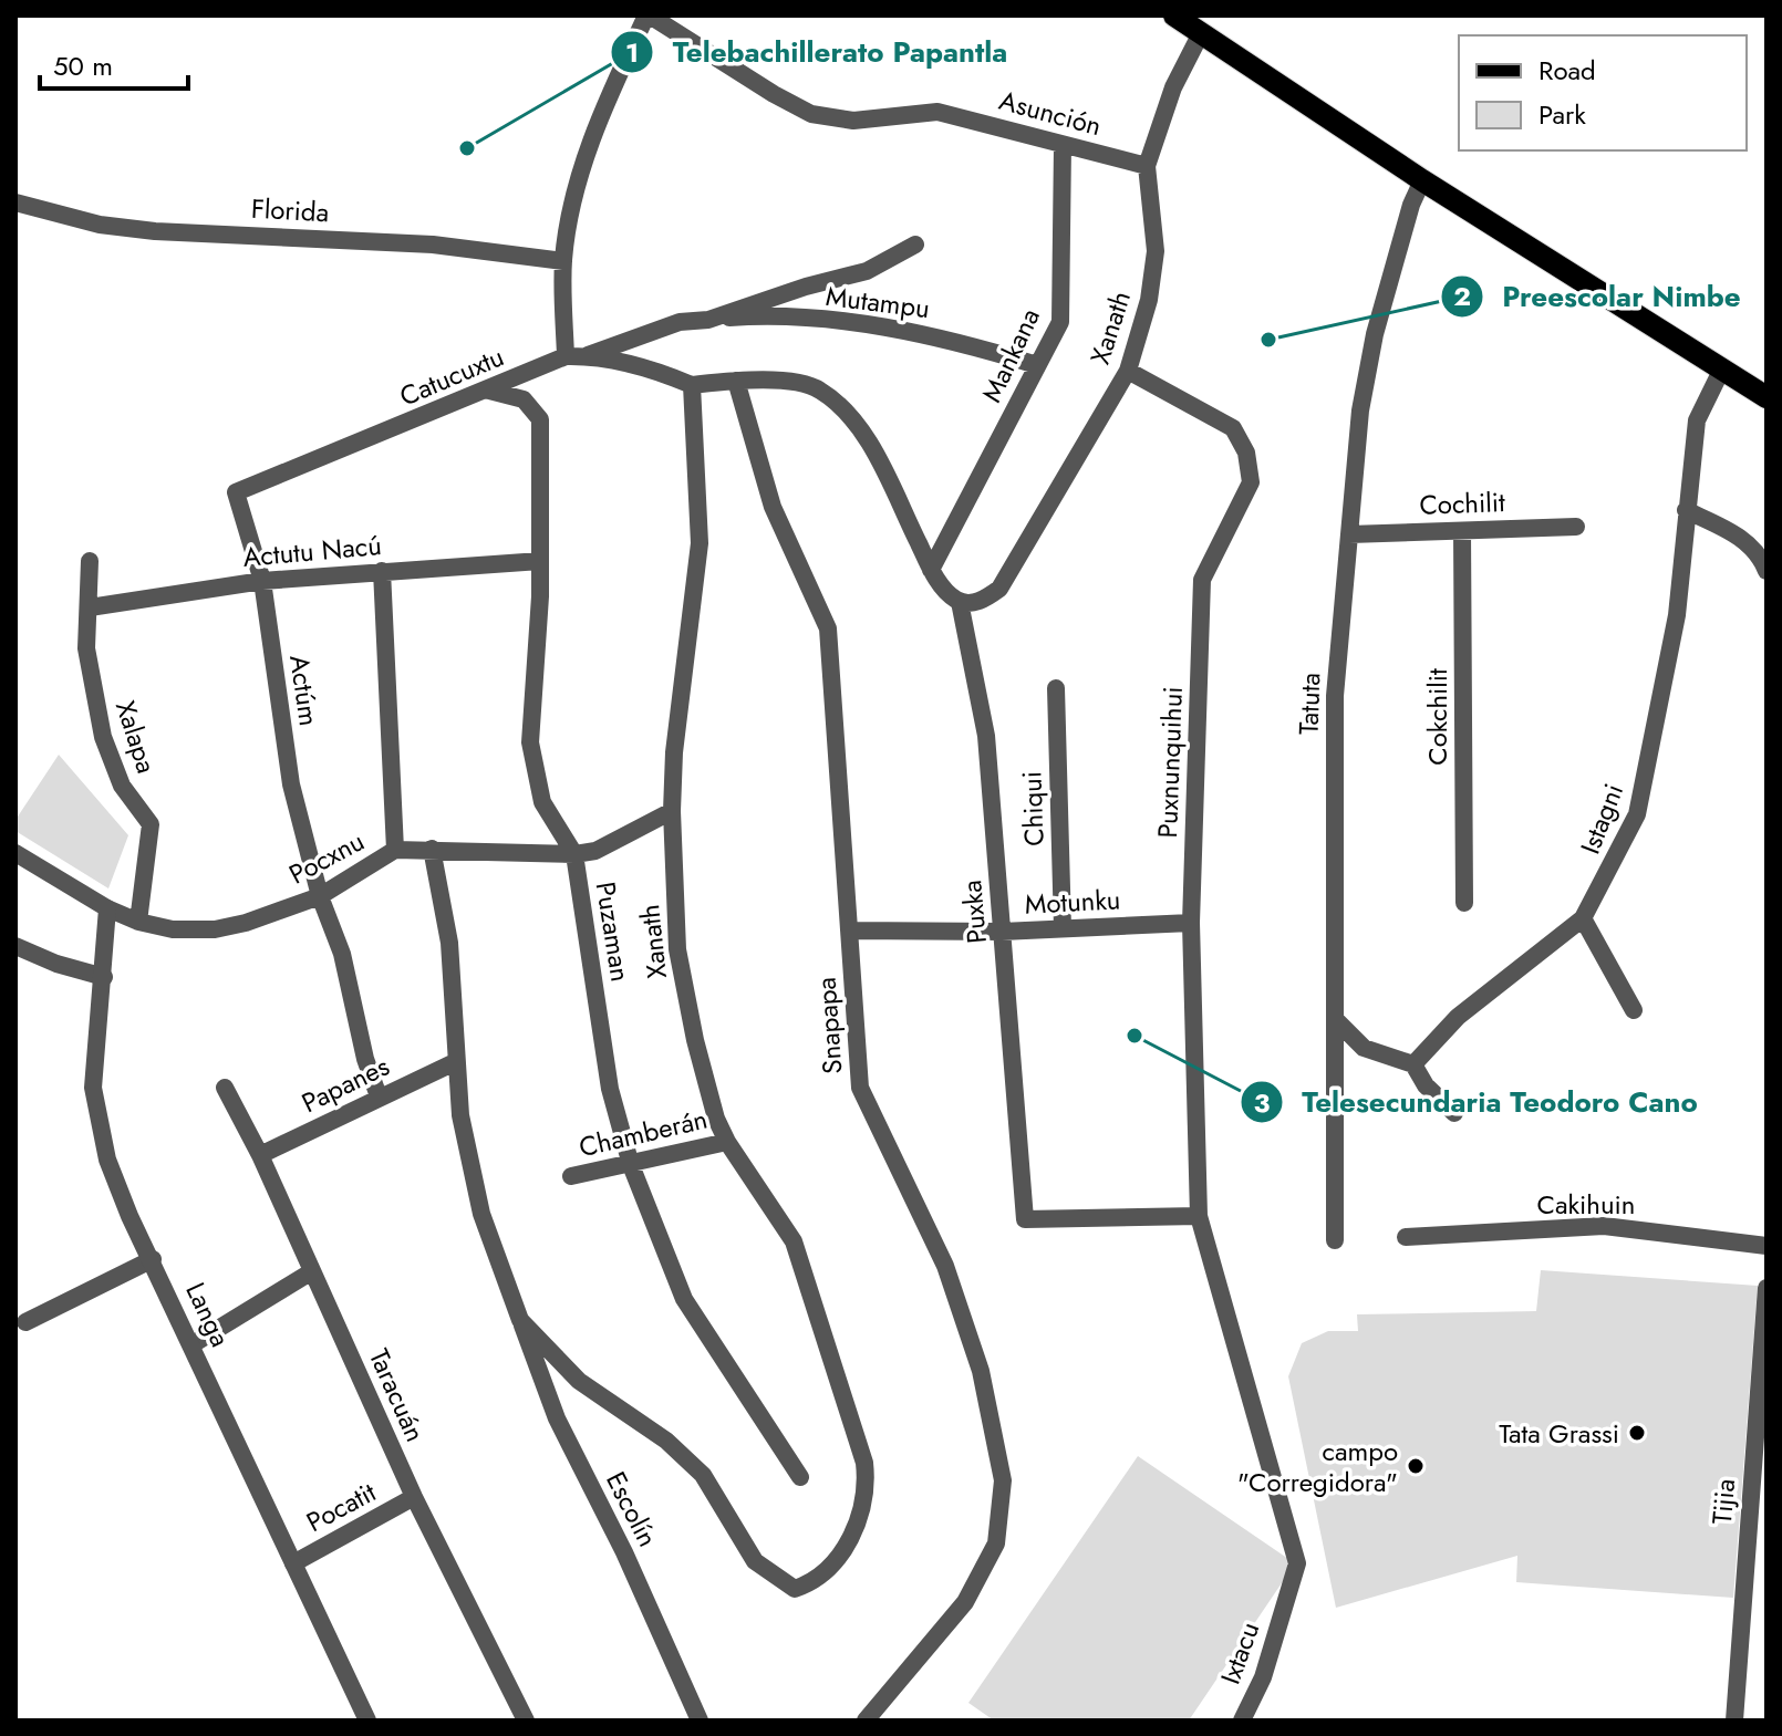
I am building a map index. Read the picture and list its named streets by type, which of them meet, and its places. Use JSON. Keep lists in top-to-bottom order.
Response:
{
  "streets": {
    "street": [
      "Asunción",
      "Florida",
      "Mutampu",
      "Xanath",
      "Mankana",
      "Catucuxtu",
      "Cochilit",
      "Actutu Nacú",
      "Actúm",
      "Tatuta",
      "Cokchilit",
      "Xalapa",
      "Puxnunquihui",
      "Chiqui",
      "Istagni",
      "Pocxnu",
      "Motunku",
      "Puxka",
      "Puzaman",
      "Snapapa",
      "Papanes",
      "Chamberán",
      "Cakihuin",
      "Langa",
      "Taracuán",
      "Tijia",
      "Pocatit",
      "Escolín",
      "Ixtacu"
    ]
  },
  "crossings": [
    ["Asunción", "Xanath"],
    ["Asunción", "Mankana"],
    ["Mutampu", "Mankana"],
    ["Mutampu", "Catucuxtu"],
    ["Xanath", "Catucuxtu"],
    ["Xanath", "Puxnunquihui"],
    ["Xanath", "Pocxnu"],
    ["Xanath", "Puxka"],
    ["Xanath", "Papanes"],
    ["Xanath", "Chamberán"],
    ["Xanath", "Escolín"],
    ["Catucuxtu", "Actúm"],
    ["Catucuxtu", "Puzaman"],
    ["Cochilit", "Tatuta"],
    ["Cochilit", "Cokchilit"],
    ["Actutu Nacú", "Actúm"],
    ["Actutu Nacú", "Xalapa"],
    ["Actutu Nacú", "Puzaman"],
    ["Actúm", "Pocxnu"],
    ["Xalapa", "Pocxnu"],
    ["Puxnunquihui", "Motunku"],
    ["Puxnunquihui", "Puxka"],
    ["Puxnunquihui", "Ixtacu"],
    ["Chiqui", "Motunku"],
    ["Pocxnu", "Puzaman"],
    ["Pocxnu", "Langa"],
    ["Motunku", "Puxka"],
    ["Motunku", "Snapapa"],
    ["Puxka", "Ixtacu"],
    ["Puzaman", "Chamberán"],
    ["Papanes", "Taracuán"],
    ["Langa", "Pocatit"],
    ["Taracuán", "Pocatit"]
  ],
  "places": [
    "Telebachillerato Papantla",
    "Preescolar Nimbe",
    "Telesecundaria Teodoro Cano",
    "Tata Grassi",
    "campo \"Corregidora\""
  ],
  "legend": ["Road", "Park"],
  "scale_bar": "50 m"
}
